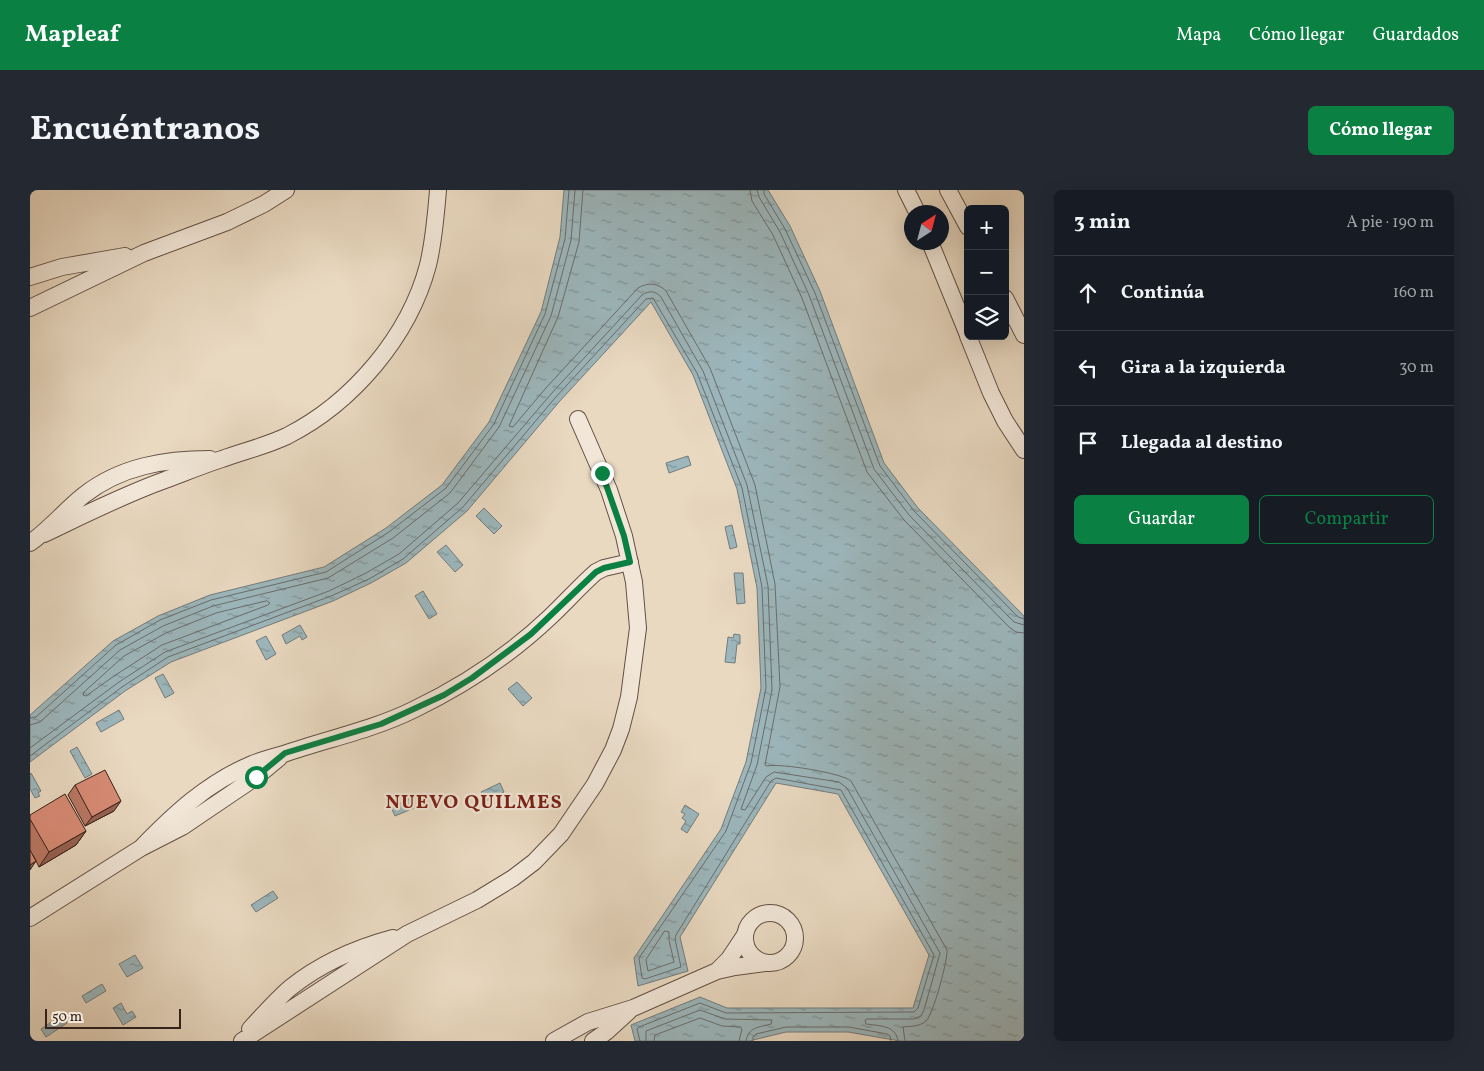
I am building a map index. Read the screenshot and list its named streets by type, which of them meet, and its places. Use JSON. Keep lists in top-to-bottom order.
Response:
{
  "districts": ["NUEVO QUILMES"],
  "scale_bar": "50 m",
  "north": "top right",
  "page": {
    "header": "Mapleaf",
    "nav": ["Mapa", "Cómo llegar", "Guardados"],
    "title": "Encuéntranos",
    "buttons": [
      "Cómo llegar",
      ["Guardar", "Compartir"]
    ],
    "heading": ["3 min", "A pie · 190 m"],
    "map_buttons": ["+", "−"],
    "list": [
      ["Continúa", "160 m"],
      ["Gira a la izquierda", "30 m"],
      "Llegada al destino"
    ],
    "scale": "50 m"
  }
}
